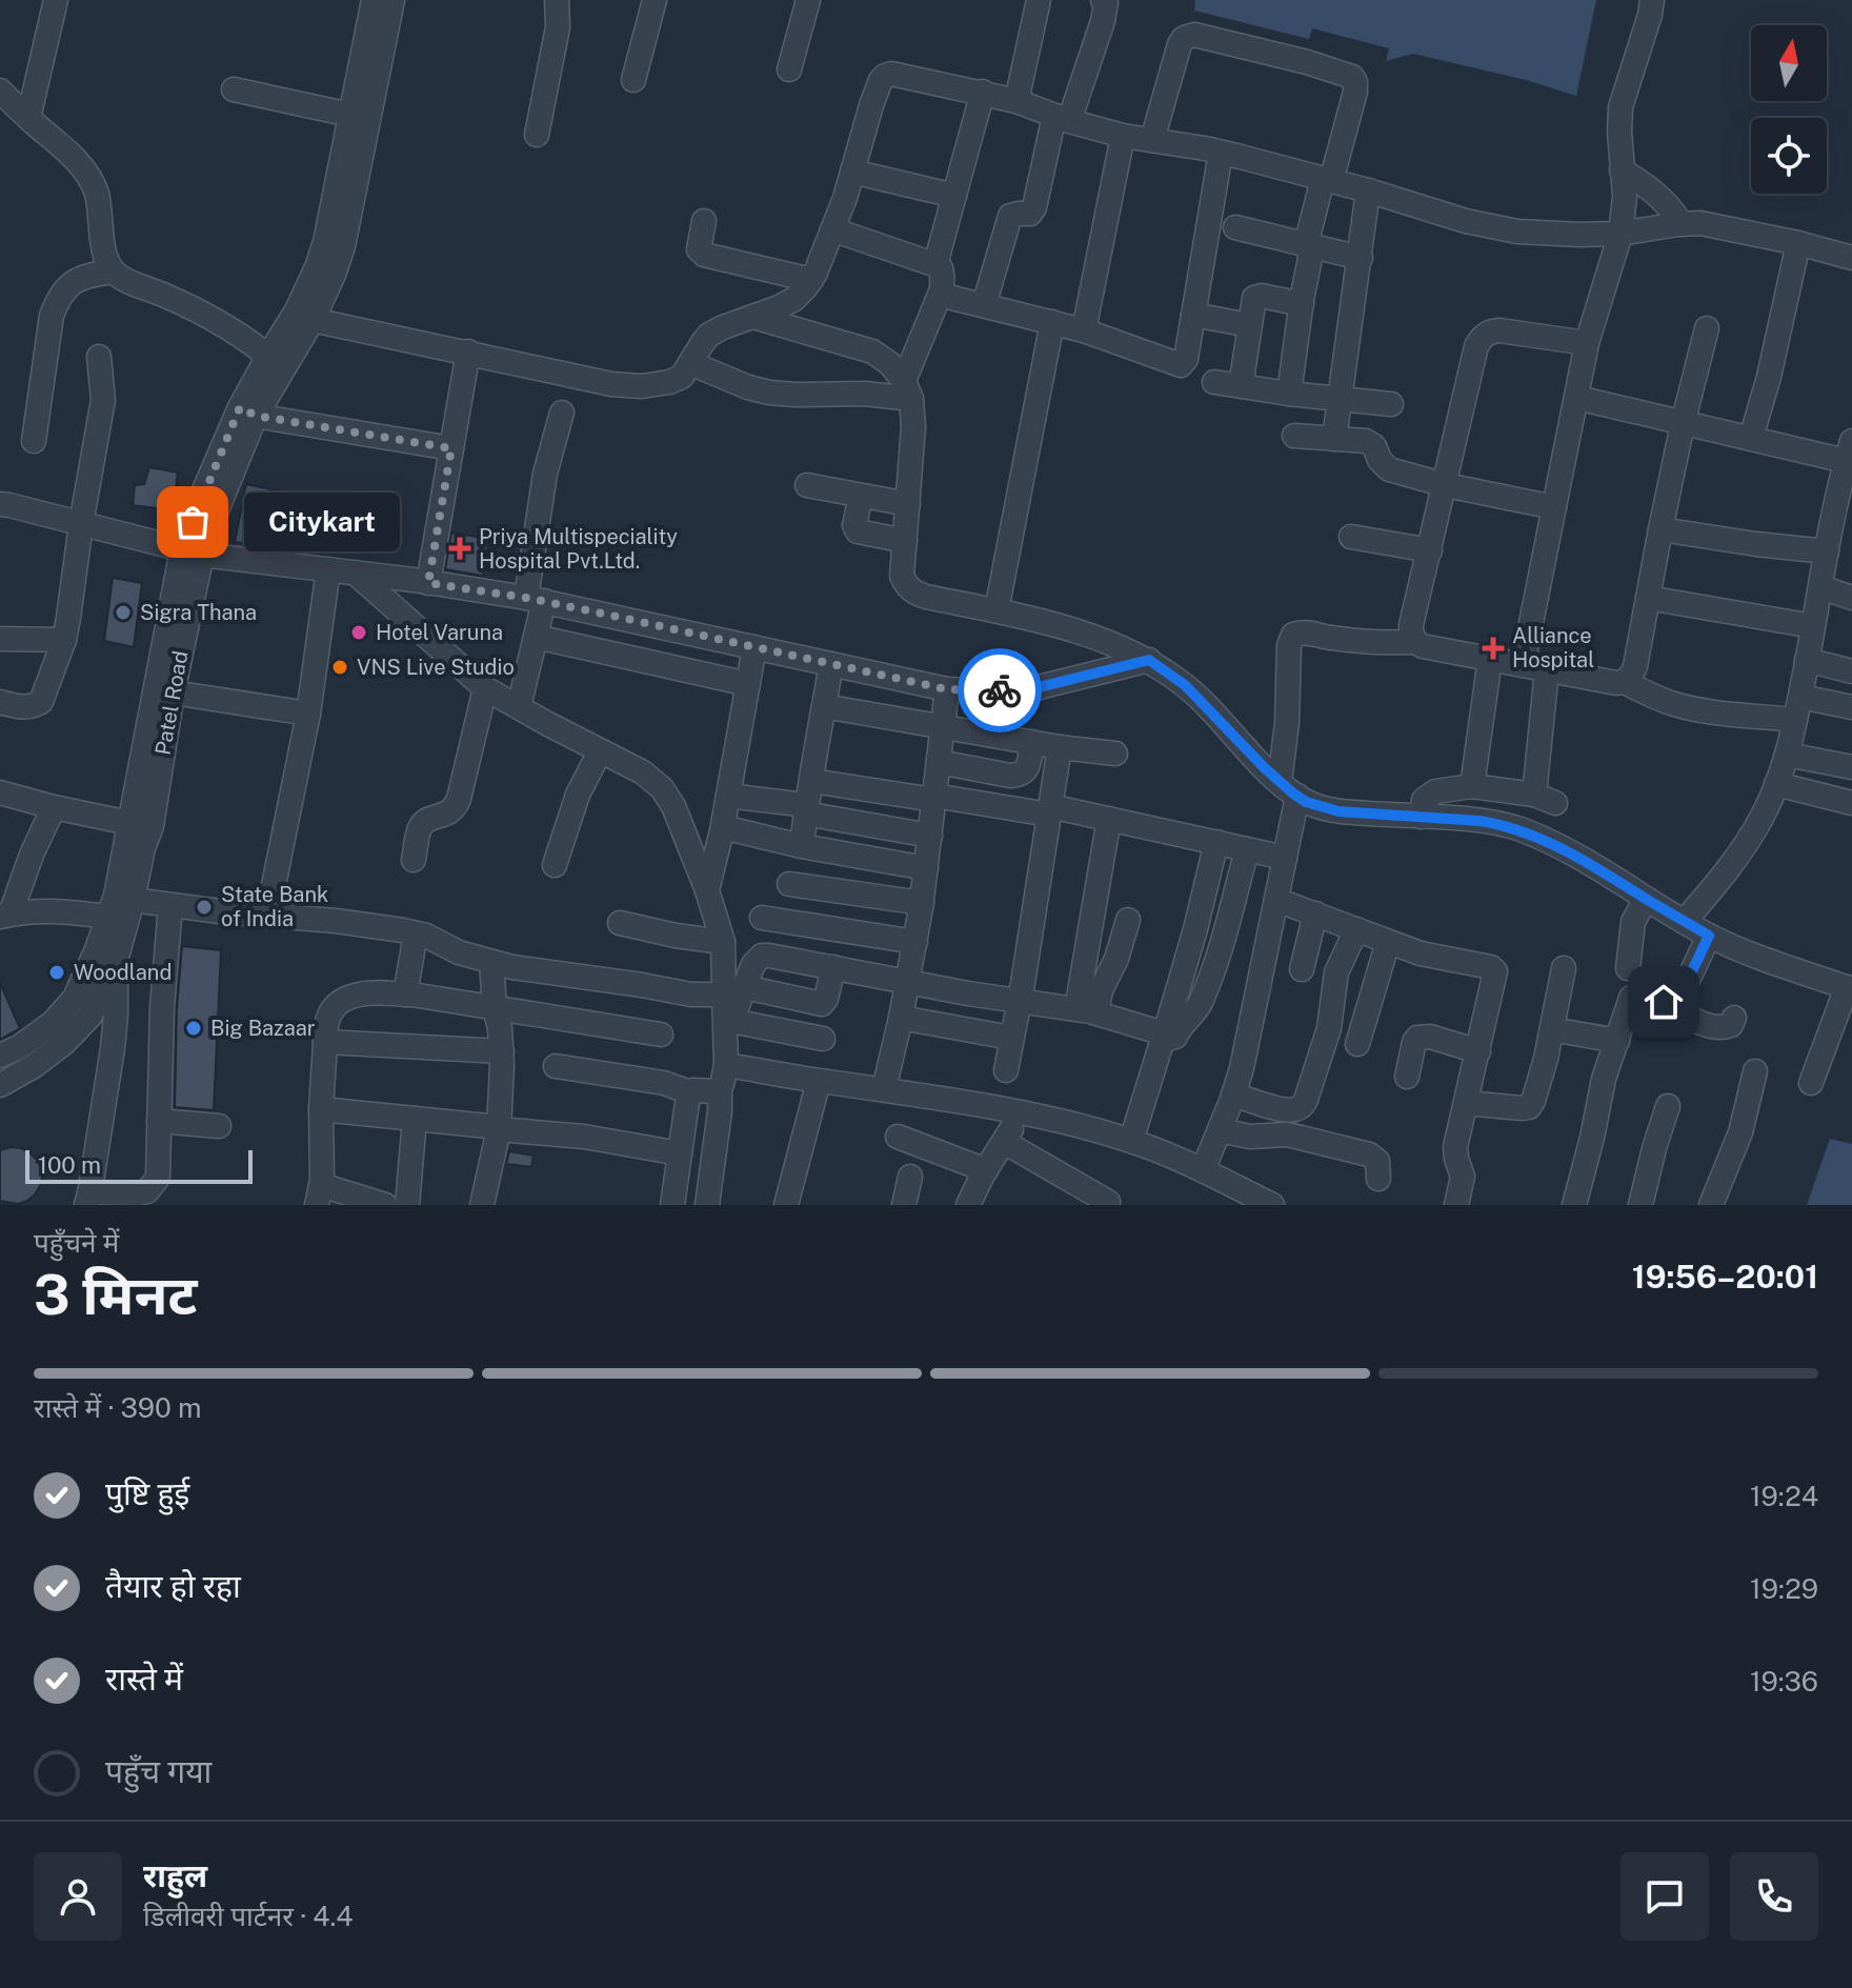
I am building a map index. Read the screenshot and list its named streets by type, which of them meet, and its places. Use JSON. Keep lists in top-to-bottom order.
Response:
{
  "streets": {
    "street": ["Patel Road"]
  },
  "places": {
    "other": [
      "Citykart",
      "Sigra Thana",
      "Hotel Varuna",
      "VNS Live Studio",
      "State Bank of India",
      "Woodland",
      "Big Bazaar"
    ],
    "health": ["Priya Multispeciality Hospital Pvt.Ltd.", "Alliance Hospital"]
  },
  "scale_bar": "100 m",
  "north": "top",
  "page": {
    "bubble": "Citykart",
    "scale": "100 m",
    "heading": ["3 मिनट", "पहुँचने में", "19:56–20:01"],
    "panel": ["राहुल", "डिलीवरी पार्टनर · 4.4"],
    "bar": "रास्ते में · 390 m",
    "list": [
      ["पुष्टि हुई", "19:24"],
      ["तैयार हो रहा", "19:29"],
      ["रास्ते में", "19:36"],
      "पहुँच गया"
    ]
  }
}
